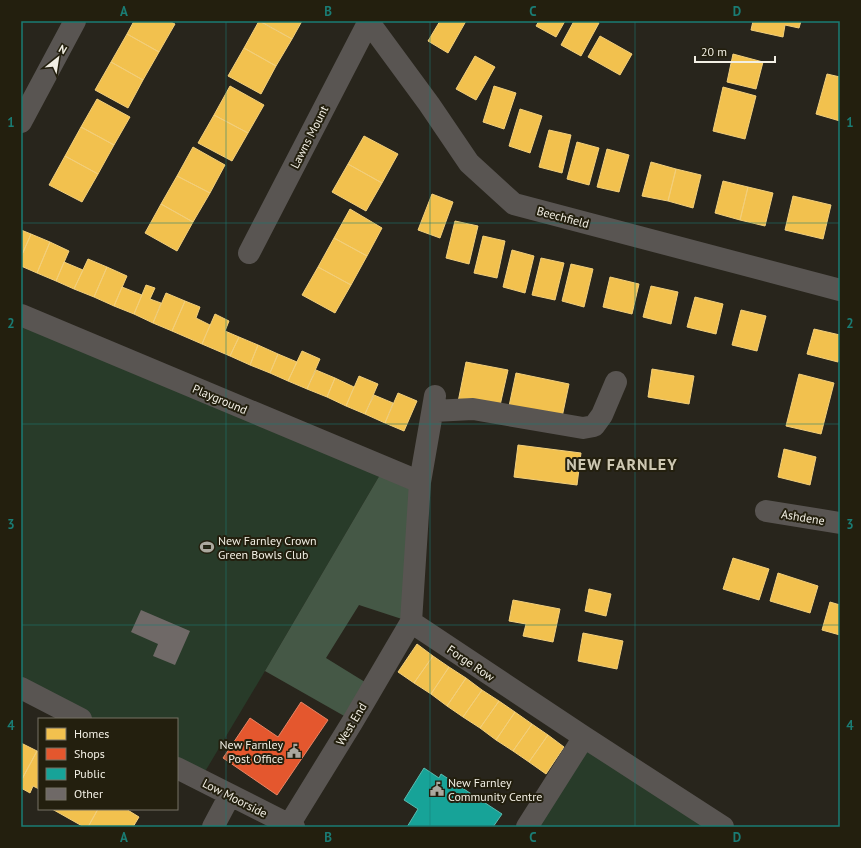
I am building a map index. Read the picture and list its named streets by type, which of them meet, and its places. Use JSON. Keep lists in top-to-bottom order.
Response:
{
  "streets": {
    "street": [
      "Lawns Mount",
      "Beechfield",
      "Playground",
      "Ashdene",
      "Forge Row",
      "West End",
      "Low Moorside"
    ]
  },
  "crossings": [
    ["Lawns Mount", "Beechfield"],
    ["Forge Row", "West End"],
    ["West End", "Low Moorside"]
  ],
  "districts": ["NEW FARNLEY"],
  "places": {
    "sports": ["New Farnley Crown Green Bowls Club"],
    "public building": ["New Farnley Post Office", "New Farnley Community Centre"]
  },
  "legend": [
    "Homes",
    "Shops",
    "Public",
    "Other"
  ],
  "scale_bar": "20 m",
  "north": "top right",
  "grid": {
    "columns": [
      "A",
      "B",
      "C",
      "D"
    ],
    "rows": [
      "1",
      "2",
      "3",
      "4"
    ]
  }
}
